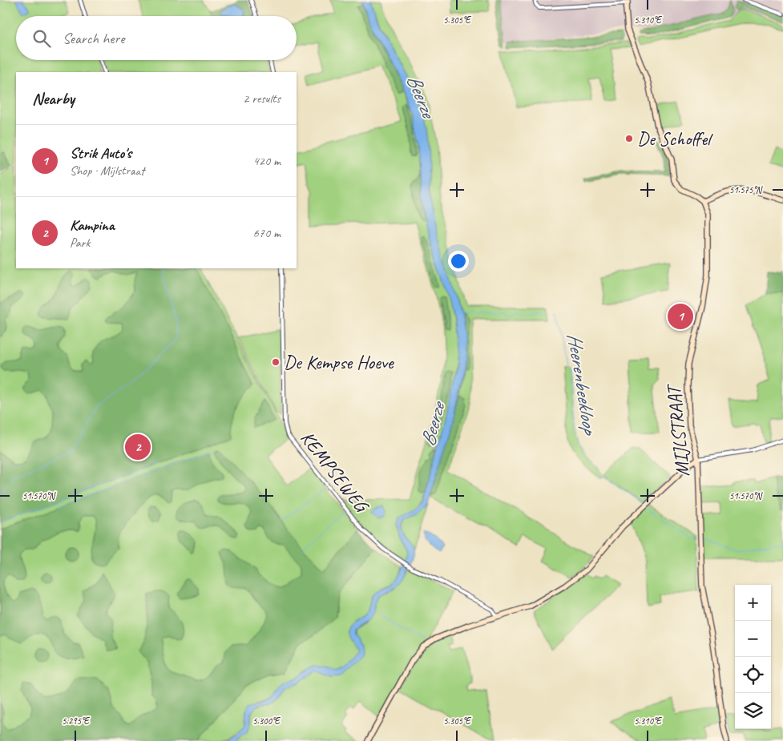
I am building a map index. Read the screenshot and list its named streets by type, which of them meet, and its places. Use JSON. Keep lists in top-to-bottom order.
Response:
{
  "streets": {
    "street": ["MIJLSTRAAT", "KEMPSEWEG"]
  },
  "water": ["Beerze", "Heerenbeekloop"],
  "places": ["De Schoffel", "De Kempse Hoeve"],
  "page": {
    "search": "Search here",
    "heading": ["Nearby", "2 results"],
    "list": [
      {
        "mark": "1",
        "name": "Strik Auto's",
        "note": "Shop · Mijlstraat",
        "value": "420 m"
      },
      {
        "mark": "2",
        "name": "Kampina",
        "note": "Park",
        "value": "670 m"
      }
    ],
    "pins": ["1", "2"],
    "map_buttons": ["+", "−"]
  },
  "coordinates": [
    "5.305°E",
    "5.310°E",
    "51.575°N",
    "51.570°N",
    "5.295°E",
    "5.300°E"
  ]
}
